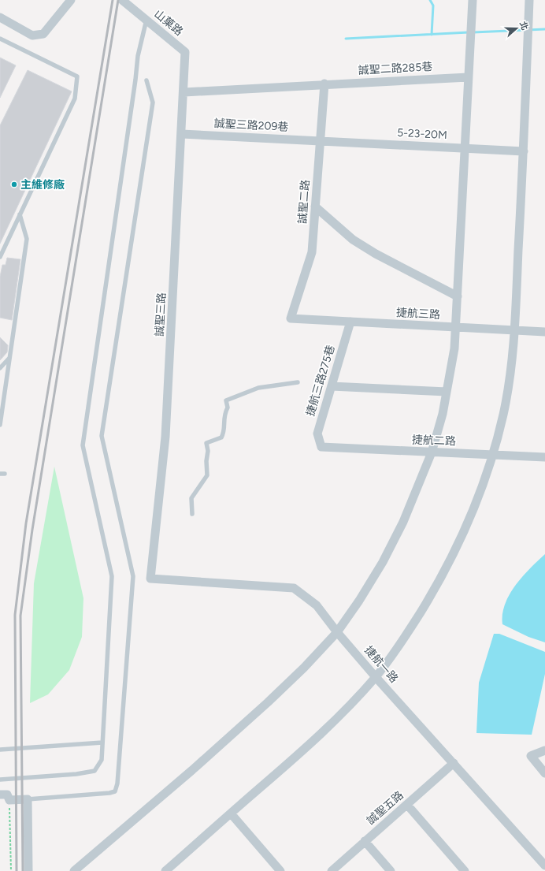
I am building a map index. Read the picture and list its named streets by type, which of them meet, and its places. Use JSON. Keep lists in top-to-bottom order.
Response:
{
  "streets": {
    "street": [
      "山菓路",
      "誠聖二路285巷",
      "誠聖三路209巷",
      "5-23-20M",
      "誠聖二路",
      "捷航三路",
      "誠聖三路",
      "捷航三路275巷",
      "捷航二路",
      "捷航一路",
      "誠聖五路"
    ]
  },
  "crossings": [
    ["山菓路", "誠聖三路"],
    ["誠聖二路285巷", "誠聖二路"],
    ["誠聖二路285巷", "誠聖三路"],
    ["誠聖三路209巷", "5-23-20M"],
    ["誠聖三路209巷", "誠聖二路"],
    ["誠聖三路209巷", "誠聖三路"],
    ["5-23-20M", "誠聖二路"],
    ["誠聖二路", "捷航三路"],
    ["捷航三路", "捷航三路275巷"],
    ["誠聖三路", "捷航一路"],
    ["捷航三路275巷", "捷航二路"],
    ["捷航一路", "誠聖五路"]
  ],
  "places": ["主維修廠"],
  "north": "right"
}
